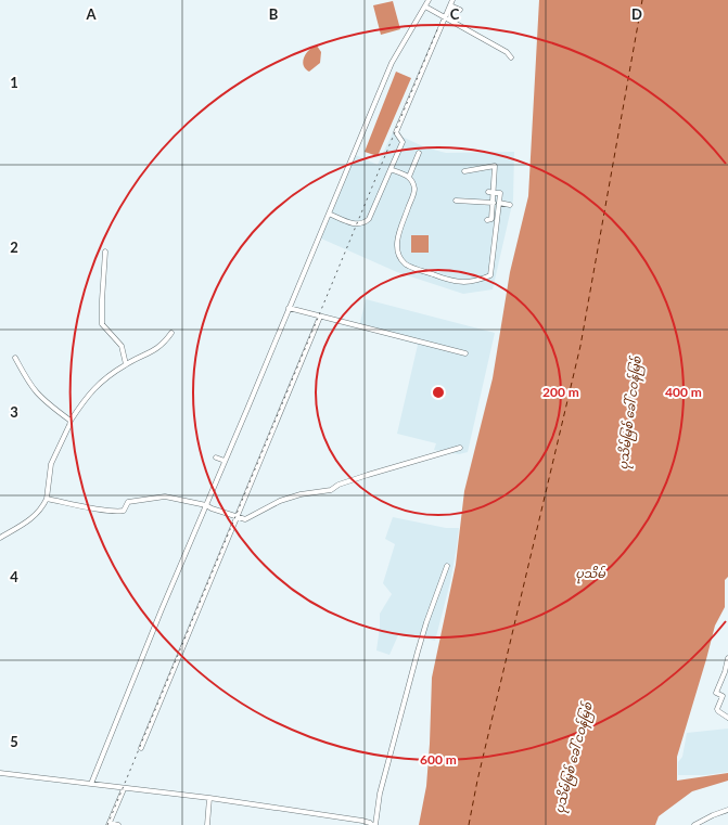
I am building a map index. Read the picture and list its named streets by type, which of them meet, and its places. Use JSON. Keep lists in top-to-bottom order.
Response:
{
  "water": ["ပုသိမ်မြစ် ခေါ် ငဝန်မြစ်", "ပုသိမ်"],
  "grid": {
    "columns": [
      "A",
      "B",
      "C",
      "D"
    ],
    "rows": [
      "1",
      "2",
      "3",
      "4",
      "5"
    ]
  },
  "rings": ["200 m", "400 m", "600 m"]
}
